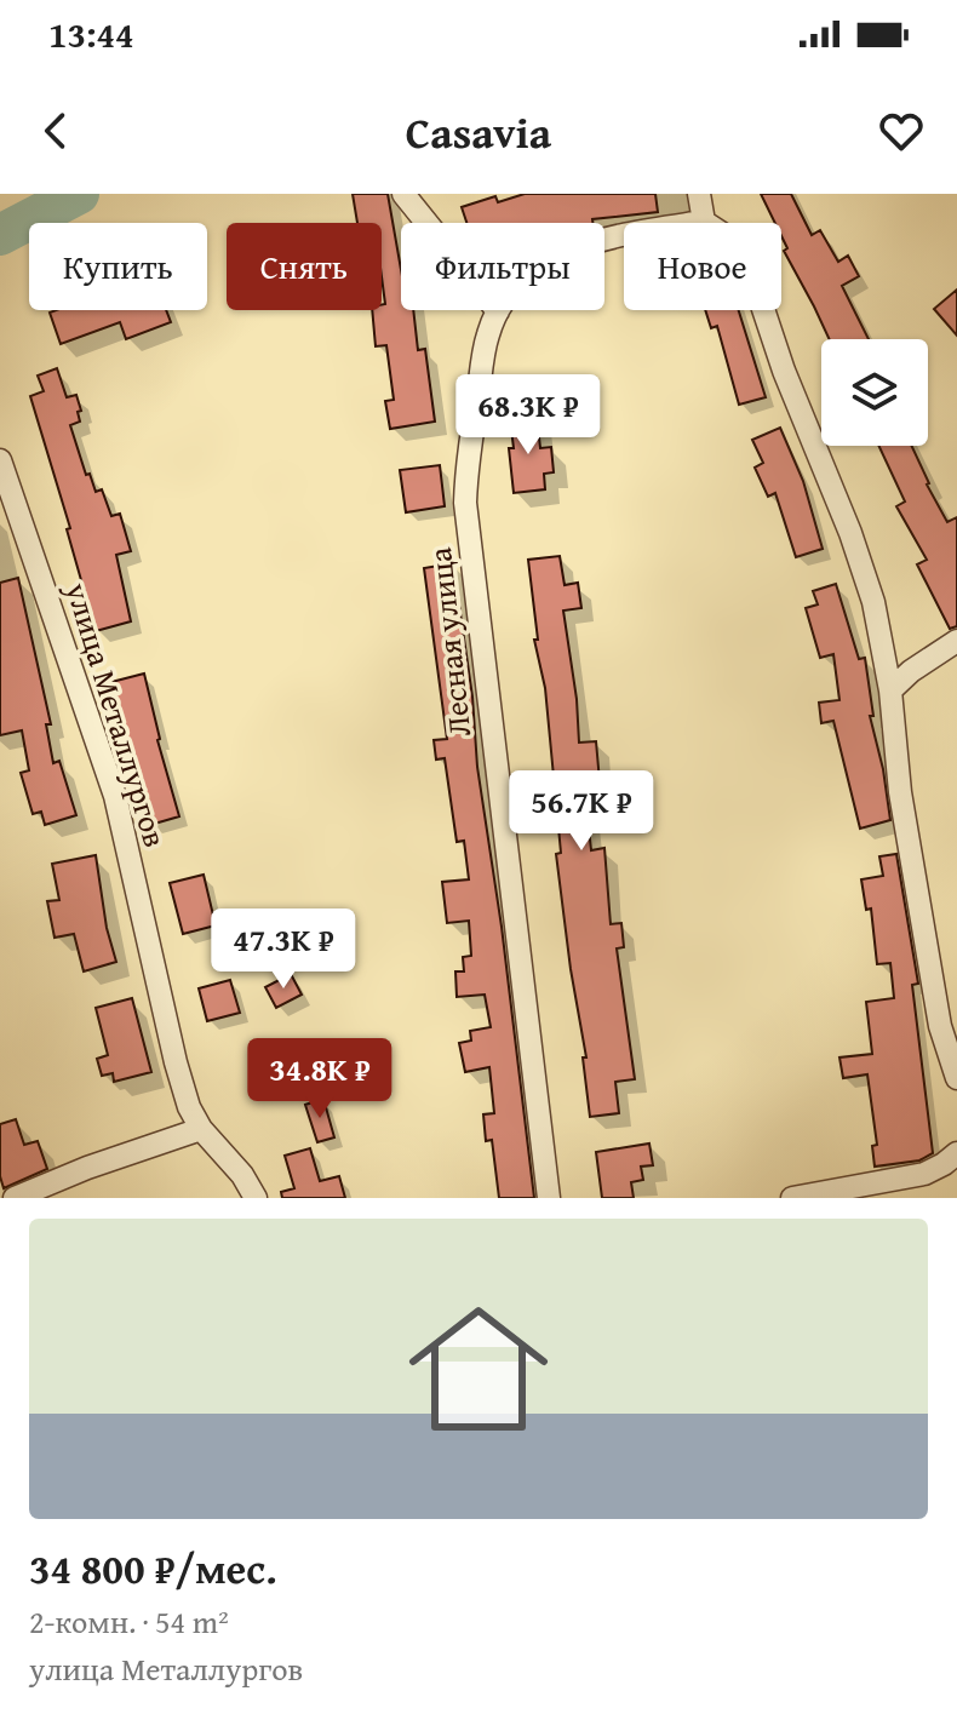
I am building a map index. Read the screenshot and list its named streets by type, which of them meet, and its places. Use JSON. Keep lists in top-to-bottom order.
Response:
{
  "streets": {
    "street": ["Лесная улица", "улица Металлургов"]
  },
  "page": {
    "status": "13:44",
    "header": "Casavia",
    "chip": [
      "Купить",
      "Снять",
      "Фильтры",
      "Новое"
    ],
    "price": [
      "68.3K ₽",
      "56.7K ₽",
      "47.3K ₽",
      "34.8K ₽"
    ],
    "list": [
      {
        "name": "34 800 ₽/мес.",
        "note": "2-комн. · 54 m² · улица Металлургов"
      }
    ]
  }
}
